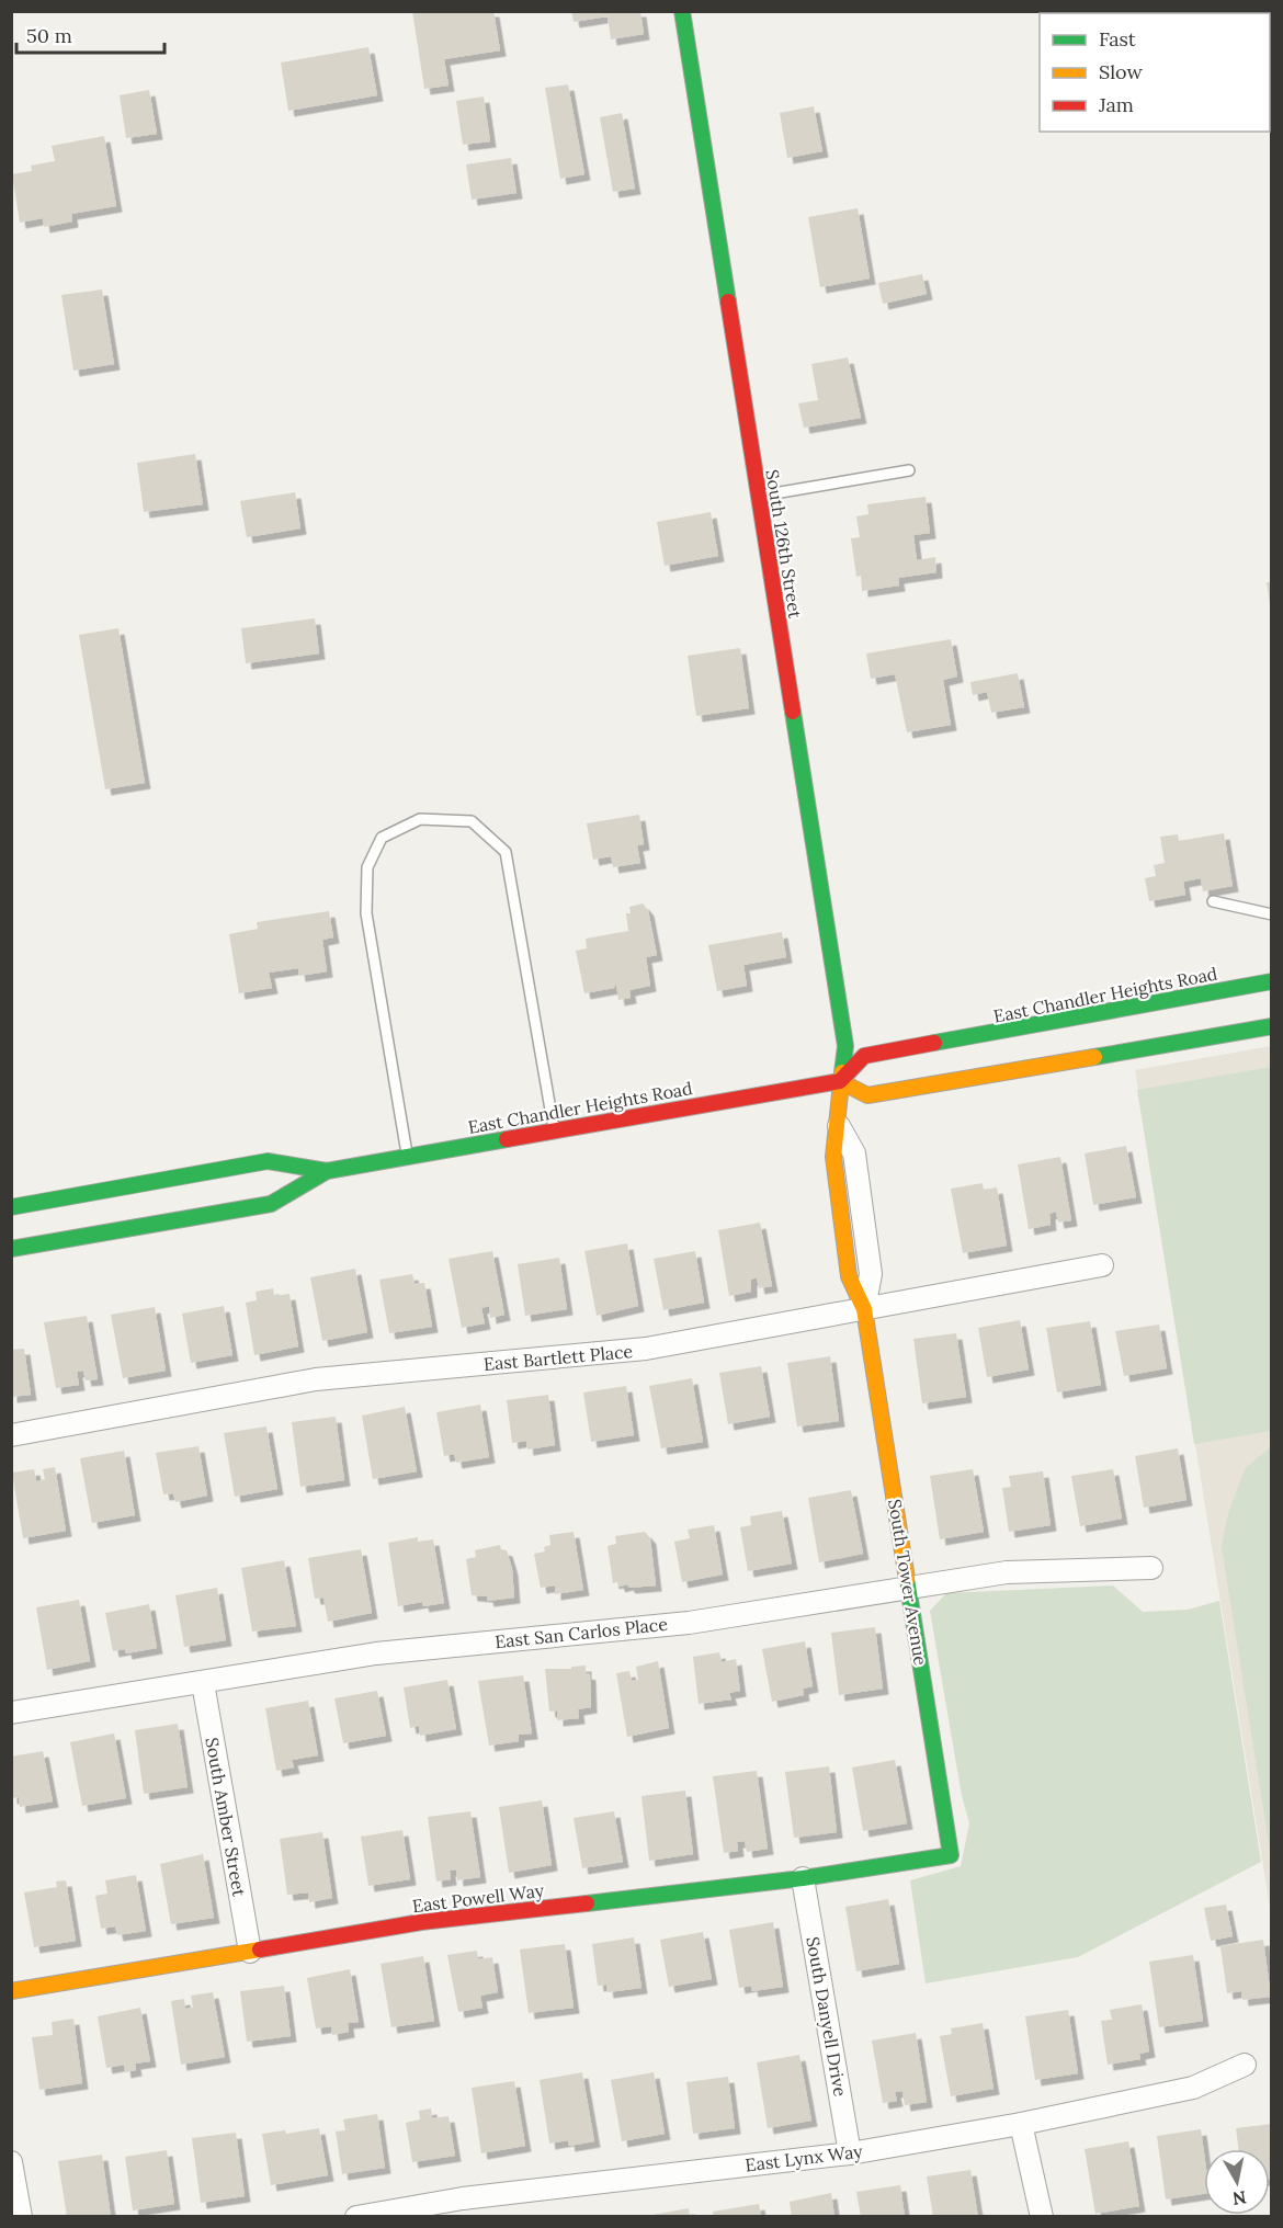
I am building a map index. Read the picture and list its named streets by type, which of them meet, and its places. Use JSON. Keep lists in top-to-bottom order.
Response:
{
  "streets": {
    "street": [
      "South 126th Street",
      "East Chandler Heights Road",
      "East Bartlett Place",
      "South Tower Avenue",
      "East San Carlos Place",
      "South Amber Street",
      "East Powell Way",
      "South Danyell Drive",
      "East Lynx Way"
    ]
  },
  "crossings": [
    ["South 126th Street", "East Chandler Heights Road"],
    ["South 126th Street", "South Tower Avenue"],
    ["East Chandler Heights Road", "South Tower Avenue"],
    ["East Bartlett Place", "South Tower Avenue"],
    ["South Tower Avenue", "East San Carlos Place"],
    ["South Tower Avenue", "East Powell Way"],
    ["East San Carlos Place", "South Amber Street"],
    ["South Amber Street", "East Powell Way"],
    ["East Powell Way", "South Danyell Drive"],
    ["South Danyell Drive", "East Lynx Way"]
  ],
  "legend": ["Fast", "Slow", "Jam"],
  "scale_bar": "50 m",
  "north": "bottom"
}
